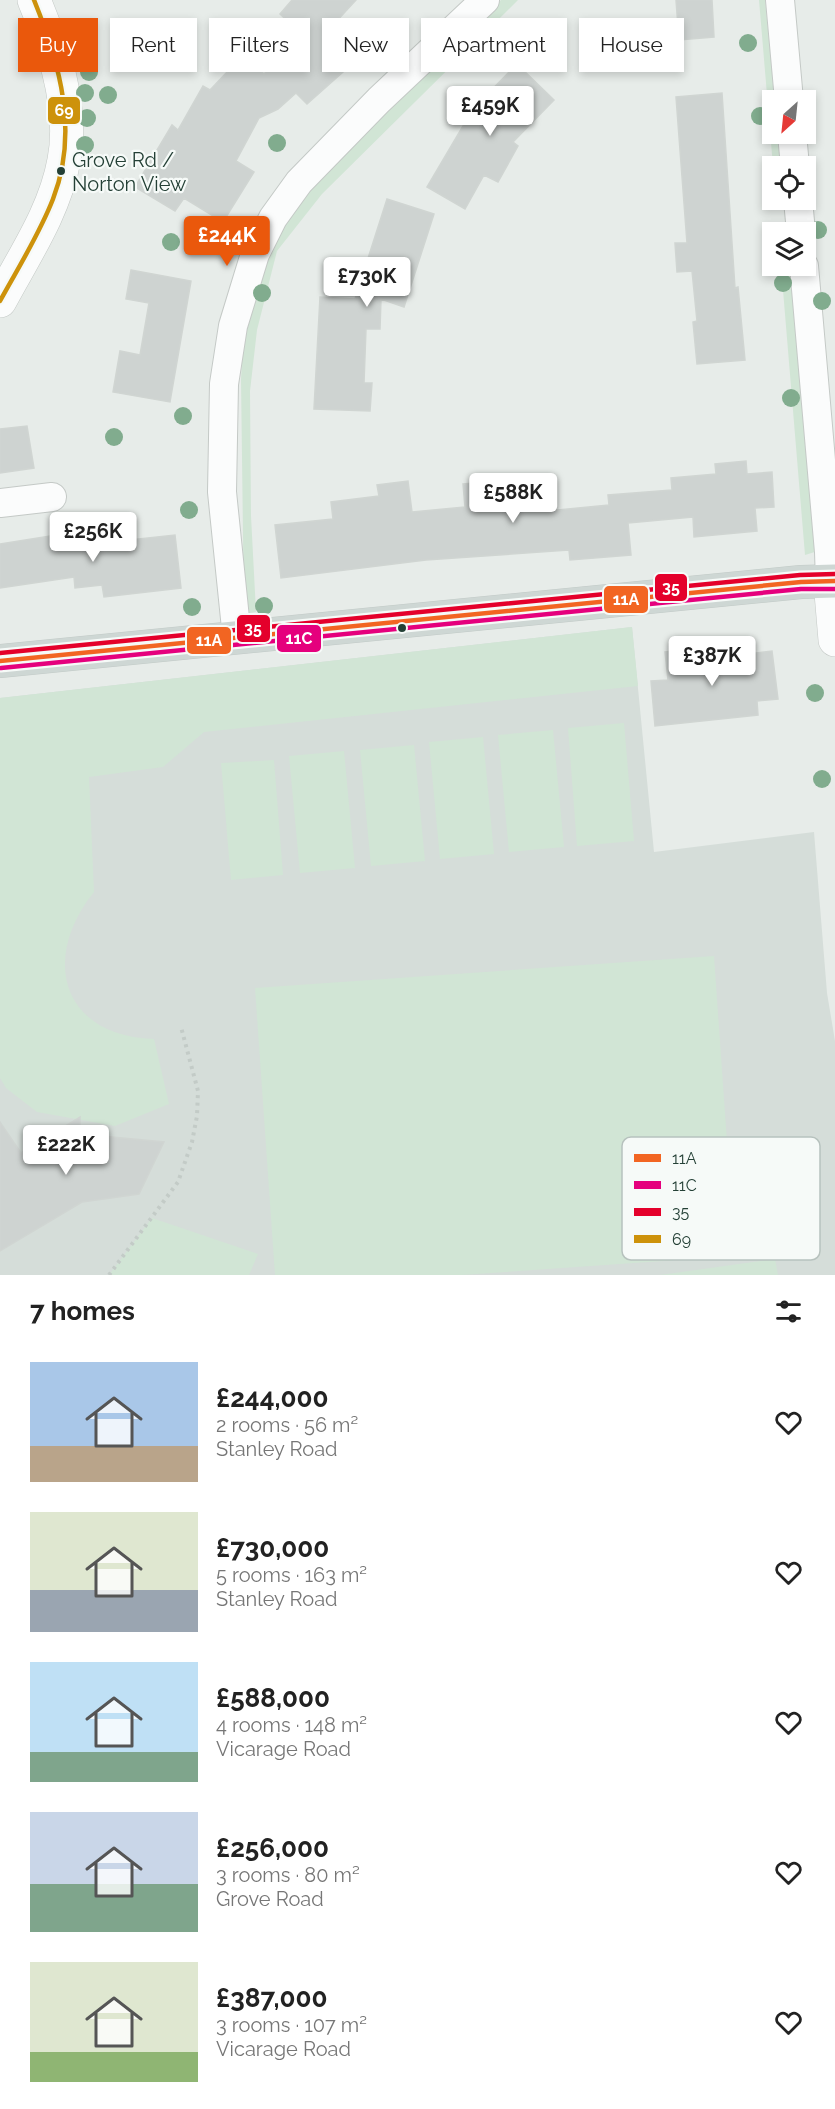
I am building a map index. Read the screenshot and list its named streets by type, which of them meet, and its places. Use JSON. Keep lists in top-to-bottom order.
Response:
{
  "places": ["Grove Rd / Norton View"],
  "lines": [
    "transit line 69",
    "transit line 35",
    "transit line 11A",
    "transit line 11C"
  ],
  "legend": [
    "11A",
    "11C",
    "35",
    "69"
  ],
  "north": "bottom left",
  "page": {
    "chip": [
      "Buy",
      "Rent",
      "Filters",
      "New",
      "Apartment",
      "House"
    ],
    "price": [
      "£459K",
      "£244K",
      "£730K",
      "£588K",
      "£256K",
      "£387K",
      "£222K"
    ],
    "heading": "7 homes",
    "list": [
      {
        "name": "£244,000",
        "note": "2 rooms · 56 m² · Stanley Road"
      },
      {
        "name": "£730,000",
        "note": "5 rooms · 163 m² · Stanley Road"
      },
      {
        "name": "£588,000",
        "note": "4 rooms · 148 m² · Vicarage Road"
      },
      {
        "name": "£256,000",
        "note": "3 rooms · 80 m² · Grove Road"
      },
      {
        "name": "£387,000",
        "note": "3 rooms · 107 m² · Vicarage Road"
      }
    ]
  }
}
